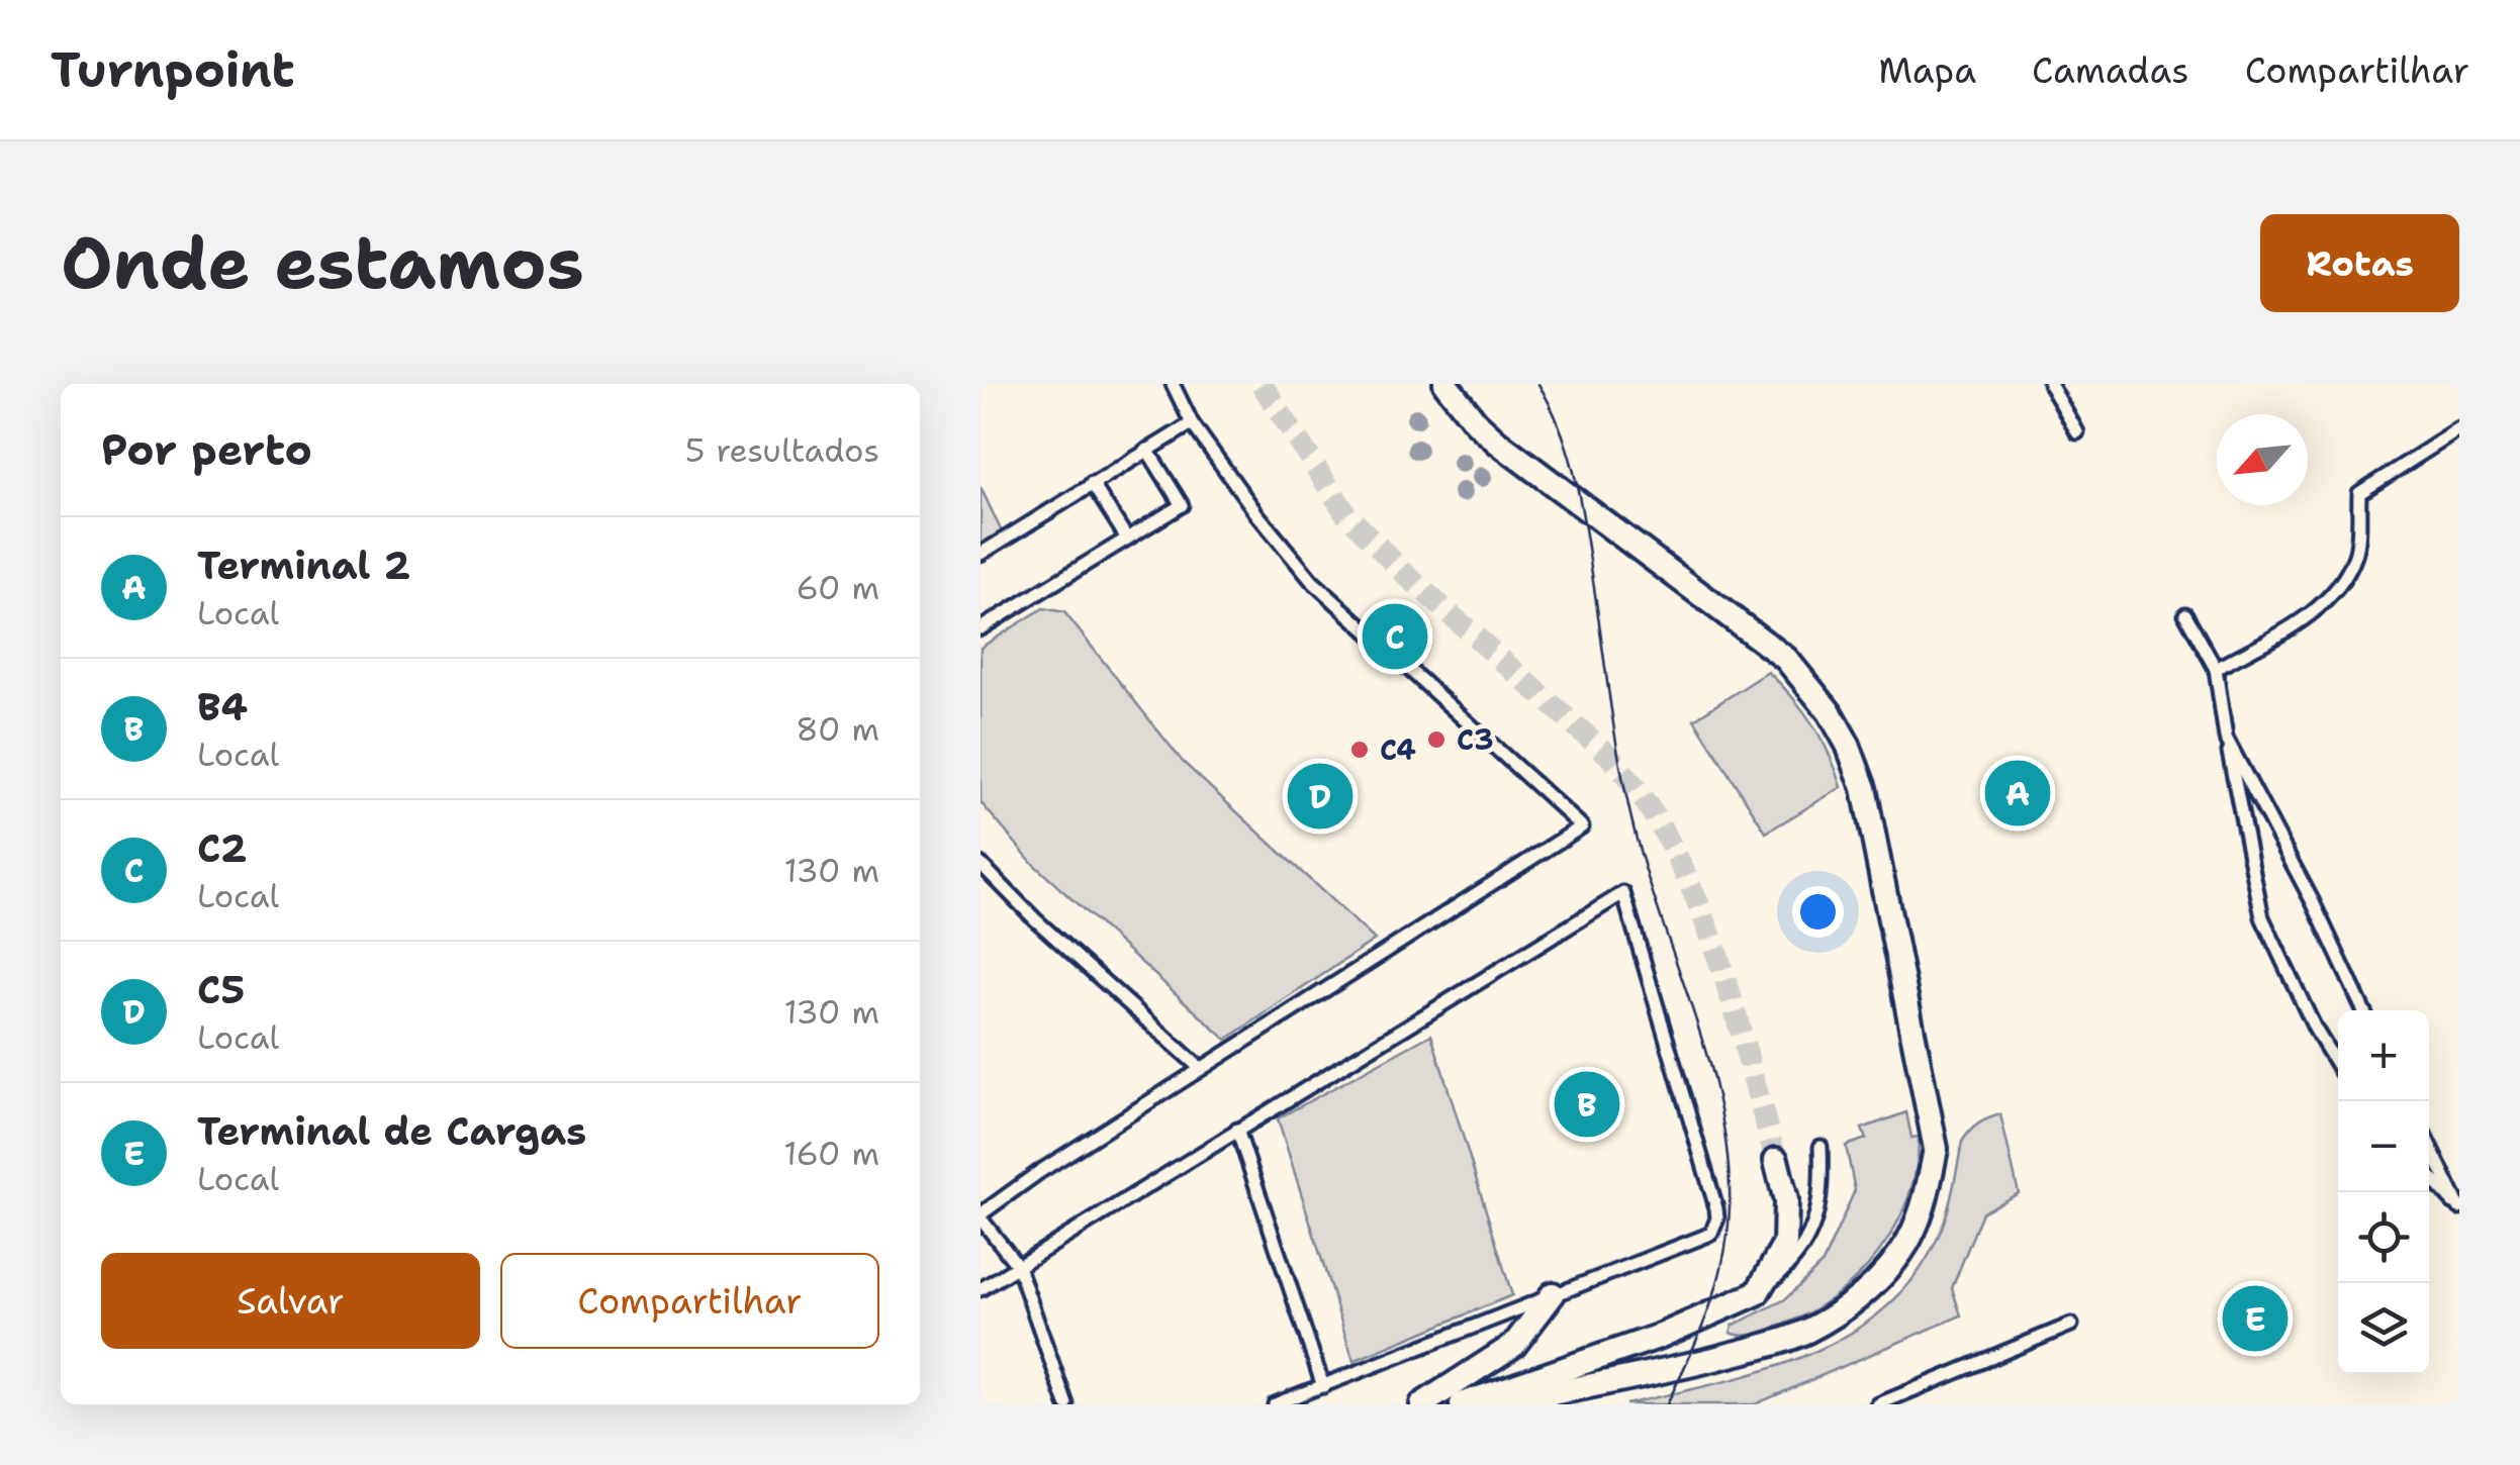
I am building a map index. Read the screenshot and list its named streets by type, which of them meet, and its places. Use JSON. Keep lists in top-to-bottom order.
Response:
{
  "places": ["C3", "C4"],
  "north": "bottom left",
  "page": {
    "header": "Turnpoint",
    "nav": ["Mapa", "Camadas", "Compartilhar"],
    "buttons": [
      "Rotas",
      ["Salvar", "Compartilhar"]
    ],
    "title": "Onde estamos",
    "heading": ["Por perto", "5 resultados"],
    "list": [
      {
        "mark": "A",
        "name": "Terminal 2",
        "note": "Local",
        "value": "60 m"
      },
      {
        "mark": "B",
        "name": "B4",
        "note": "Local",
        "value": "80 m"
      },
      {
        "mark": "C",
        "name": "C2",
        "note": "Local",
        "value": "130 m"
      },
      {
        "mark": "D",
        "name": "C5",
        "note": "Local",
        "value": "130 m"
      },
      {
        "mark": "E",
        "name": "Terminal de Cargas",
        "note": "Local",
        "value": "160 m"
      }
    ],
    "pins": [
      "C",
      "A",
      "D",
      "B",
      "E"
    ],
    "map_buttons": ["+", "−"]
  }
}
